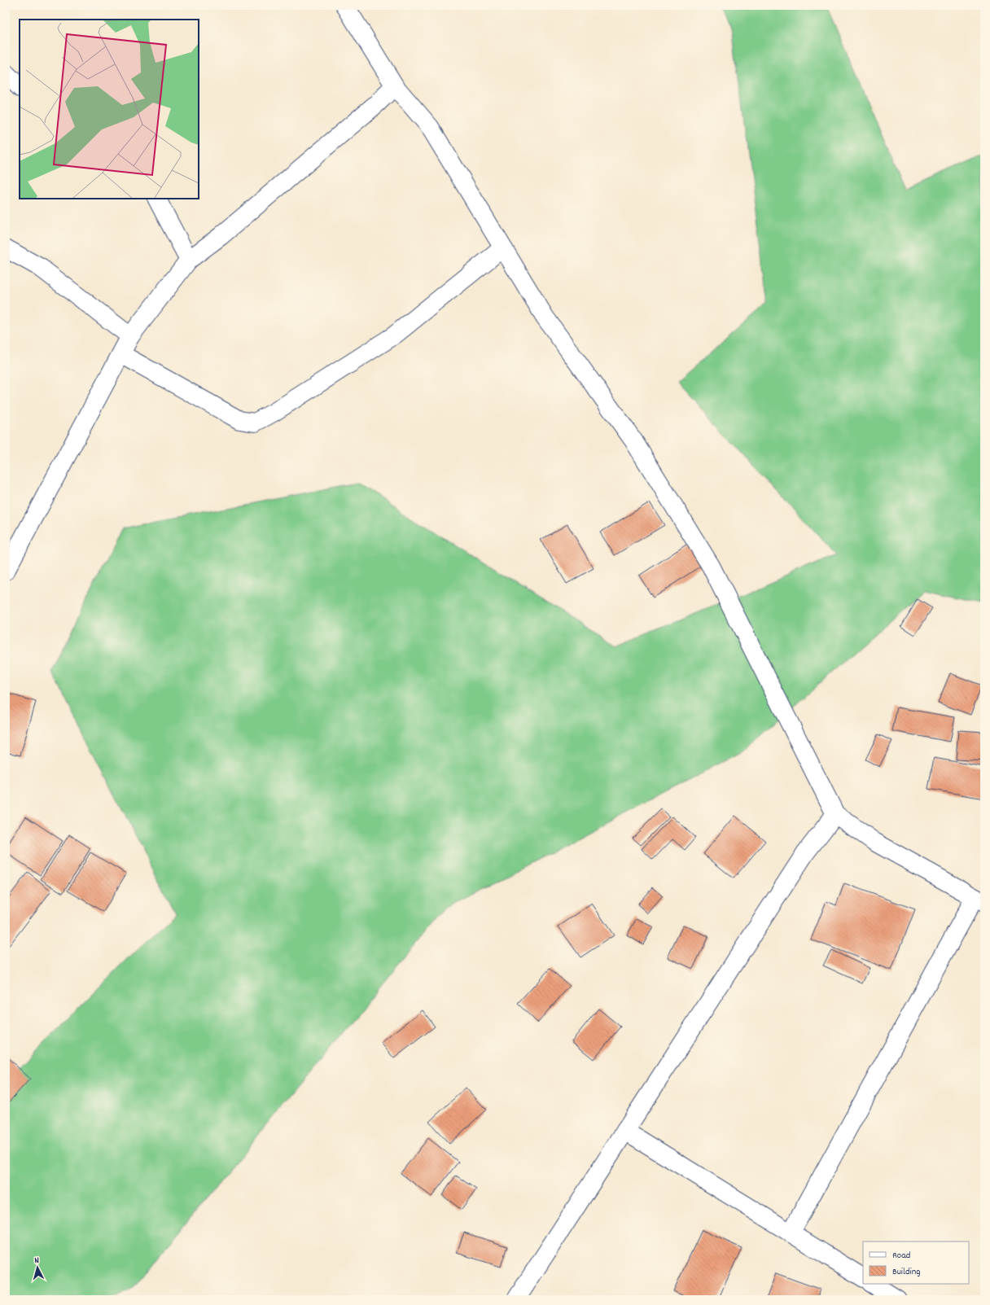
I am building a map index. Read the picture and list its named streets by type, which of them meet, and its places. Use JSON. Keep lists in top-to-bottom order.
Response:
{
  "legend": ["Road", "Building"],
  "north": "top"
}
